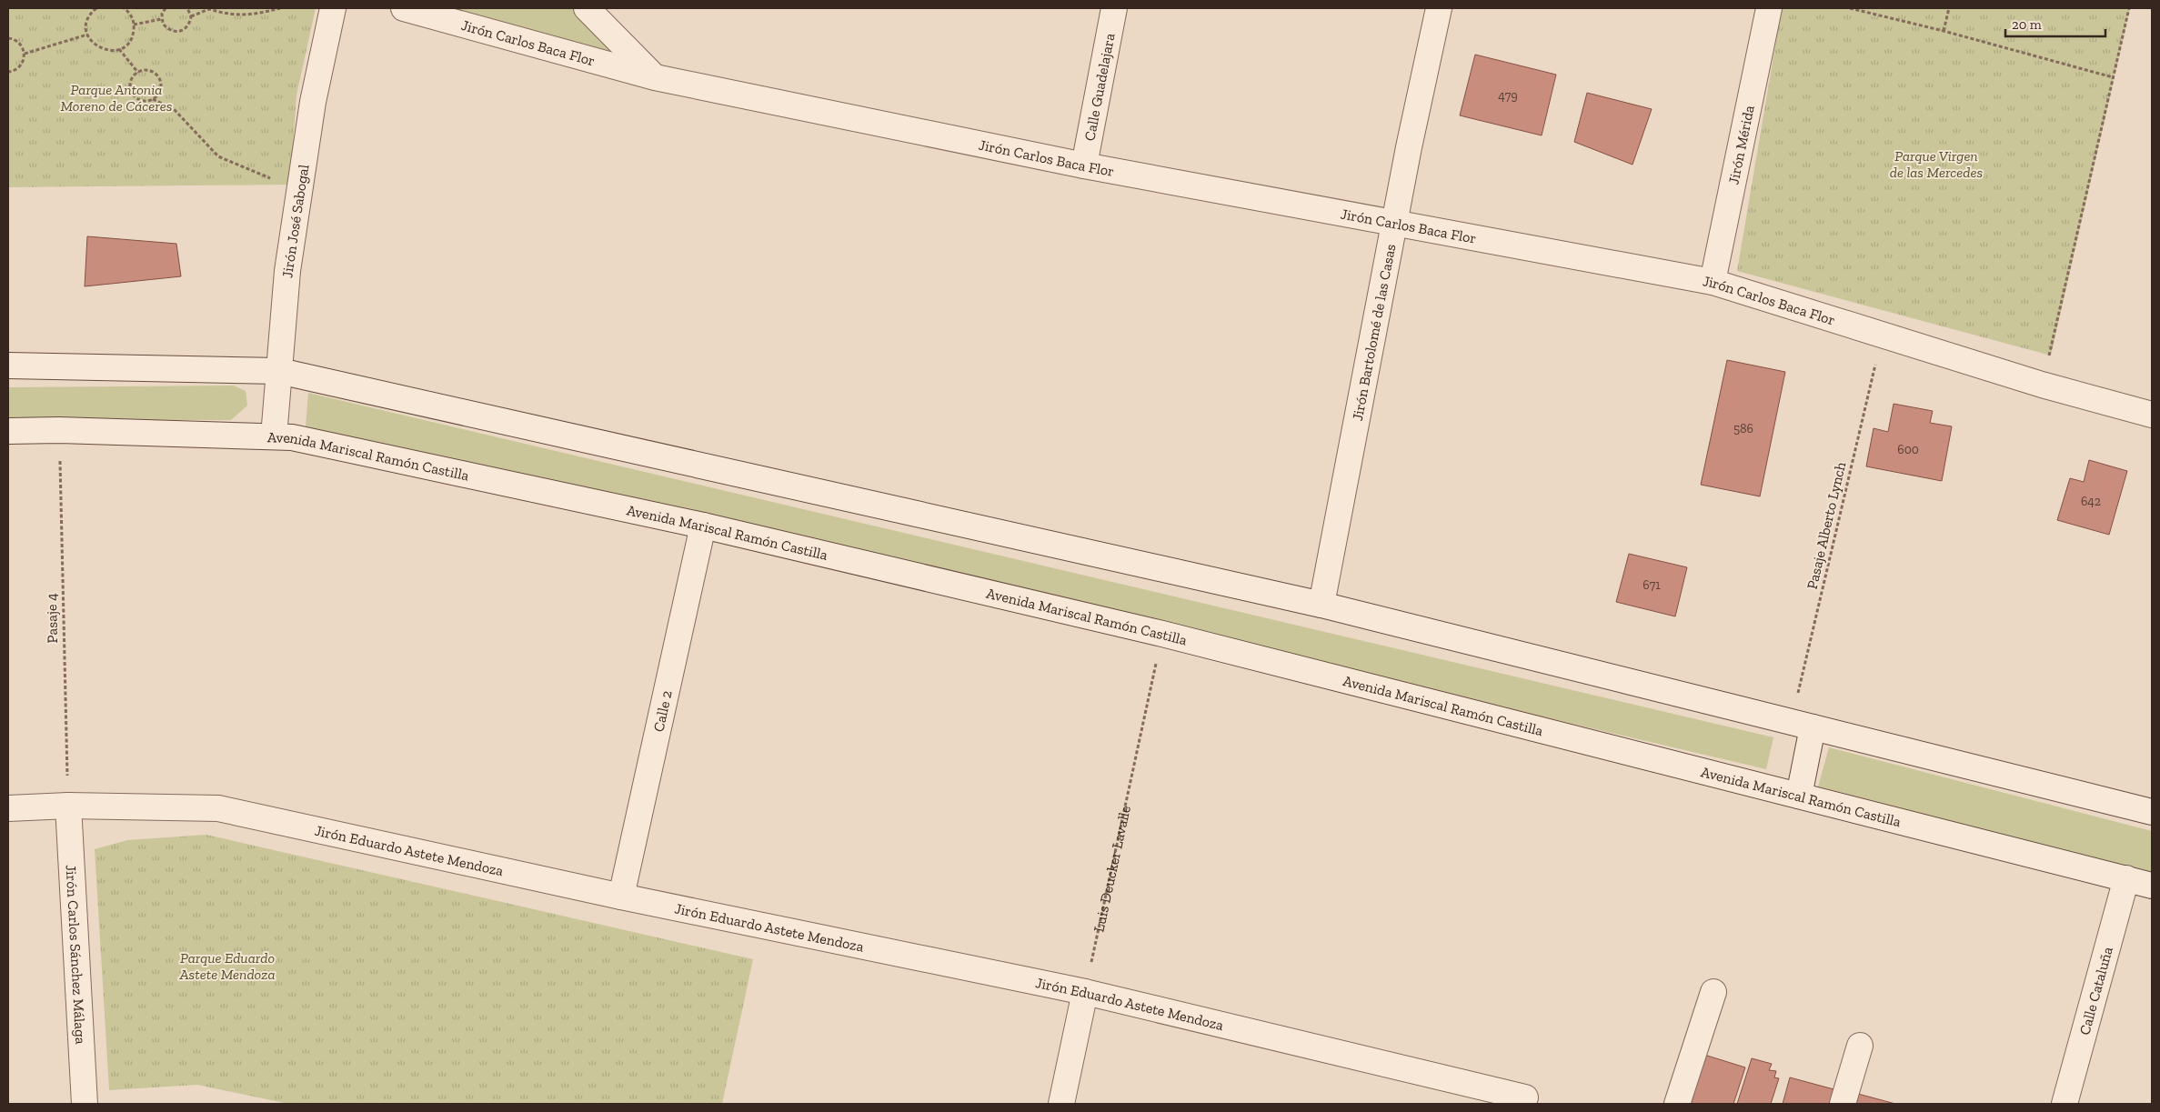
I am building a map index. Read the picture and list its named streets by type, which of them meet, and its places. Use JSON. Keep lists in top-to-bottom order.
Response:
{
  "streets": {
    "street": [
      "Jirón Carlos Baca Flor",
      "Calle Guadelajara",
      "Jirón Mérida",
      "Jirón José Sabogal",
      "Jirón Bartolomé de las Casas",
      "Avenida Mariscal Ramón Castilla",
      "Calle 2",
      "Jirón Eduardo Astete Mendoza",
      "Jirón Carlos Sánchez Málaga",
      "Calle Cataluña"
    ],
    "path": ["Pasaje Alberto Lynch", "Pasaje 4", "Luis Deucker Lavalle"]
  },
  "crossings": [
    ["Jirón Carlos Baca Flor", "Calle Guadelajara"],
    ["Jirón Carlos Baca Flor", "Jirón Mérida"],
    ["Jirón Carlos Baca Flor", "Jirón Bartolomé de las Casas"],
    ["Jirón Carlos Baca Flor", "Pasaje Alberto Lynch"],
    ["Jirón José Sabogal", "Avenida Mariscal Ramón Castilla"],
    ["Avenida Mariscal Ramón Castilla", "Pasaje 4"],
    ["Avenida Mariscal Ramón Castilla", "Calle 2"],
    ["Avenida Mariscal Ramón Castilla", "Luis Deucker Lavalle"],
    ["Avenida Mariscal Ramón Castilla", "Calle Cataluña"],
    ["Pasaje 4", "Jirón Eduardo Astete Mendoza"],
    ["Pasaje 4", "Jirón Carlos Sánchez Málaga"],
    ["Calle 2", "Jirón Eduardo Astete Mendoza"],
    ["Jirón Eduardo Astete Mendoza", "Luis Deucker Lavalle"],
    ["Jirón Eduardo Astete Mendoza", "Jirón Carlos Sánchez Málaga"]
  ],
  "parks": ["Parque Antonia Moreno de Cáceres", "Parque Virgen de las Mercedes", "Parque Eduardo Astete Mendoza"],
  "house_numbers": [
    "479",
    "586",
    "600",
    "642",
    "671"
  ],
  "scale_bar": "20 m"
}
